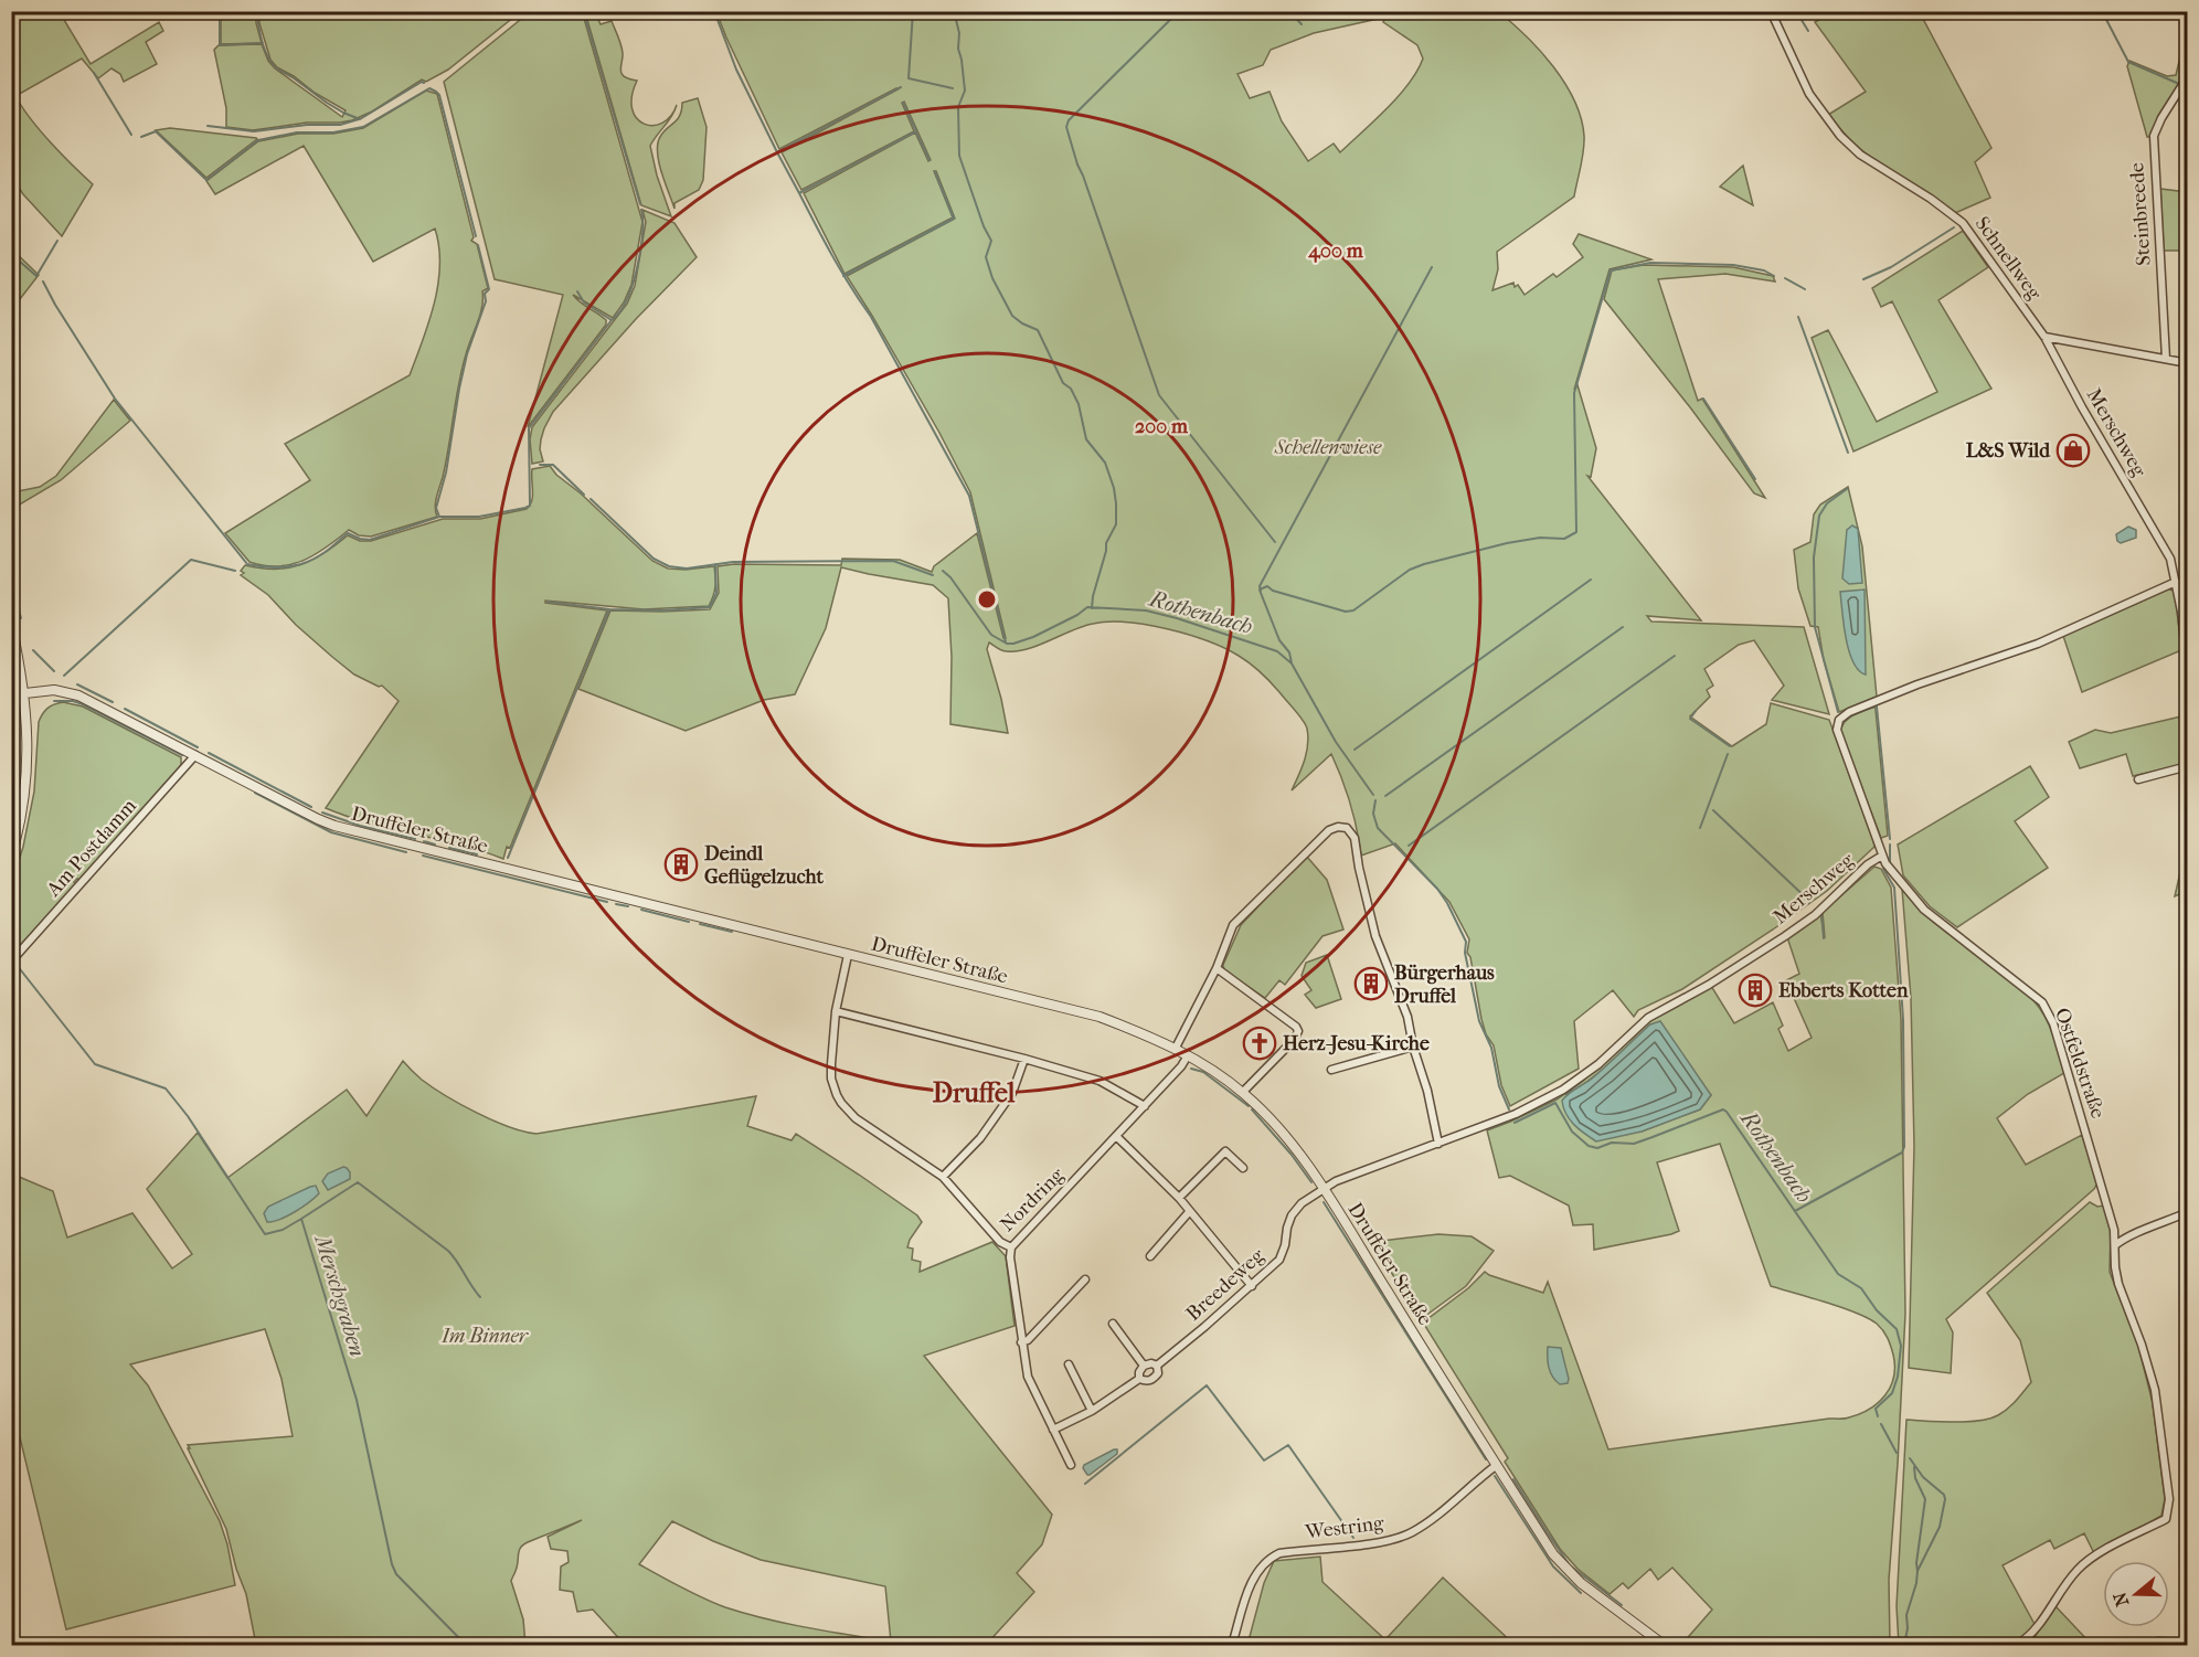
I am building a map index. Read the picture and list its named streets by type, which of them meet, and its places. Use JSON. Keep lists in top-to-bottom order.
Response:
{
  "streets": {
    "street": [
      "Steinbreede",
      "Schnellweg",
      "Merschweg",
      "Druffeler Straße",
      "Am Postdamm",
      "Ostfeldstraße",
      "Nordring",
      "Breedeweg",
      "Westring"
    ]
  },
  "crossings": [
    ["Schnellweg", "Merschweg"],
    ["Merschweg", "Druffeler Straße"],
    ["Merschweg", "Ostfeldstraße"],
    ["Merschweg", "Breedeweg"],
    ["Druffeler Straße", "Am Postdamm"],
    ["Druffeler Straße", "Nordring"],
    ["Druffeler Straße", "Breedeweg"],
    ["Druffeler Straße", "Westring"]
  ],
  "districts": ["Druffel"],
  "water": ["Rothenbach", "Merschgraben"],
  "parks": ["Schellenwiese", "Im Binner"],
  "places": {
    "shop": ["L&S Wild"],
    "building": ["Deindl Geflügelzucht", "Bürgerhaus Druffel", "Ebberts Kotten"],
    "church": ["Herz-Jesu-Kirche"]
  },
  "north": "left",
  "rings": ["400 m", "200 m"]
}
